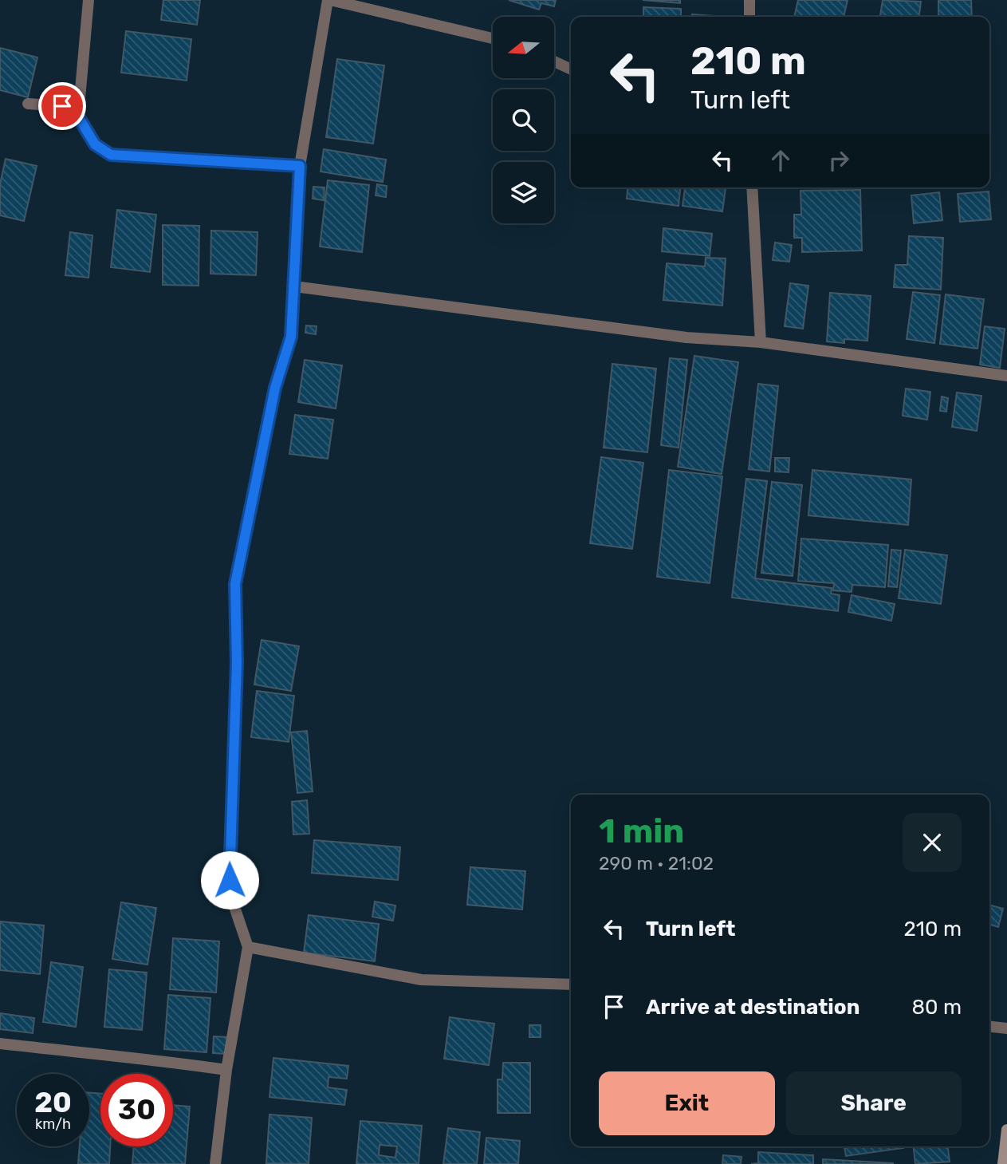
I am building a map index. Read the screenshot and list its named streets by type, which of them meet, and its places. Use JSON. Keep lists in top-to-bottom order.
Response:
{
  "north": "left",
  "page": {
    "turn": ["210 m", "Turn left"],
    "heading": ["1 min", "290 m · 21:02"],
    "list": [
      {
        "name": "Turn left",
        "value": "210 m"
      },
      {
        "name": "Arrive at destination",
        "value": "80 m"
      }
    ],
    "buttons": ["Exit", "Share"],
    "speed": "20 km/h",
    "limit": "30"
  }
}
